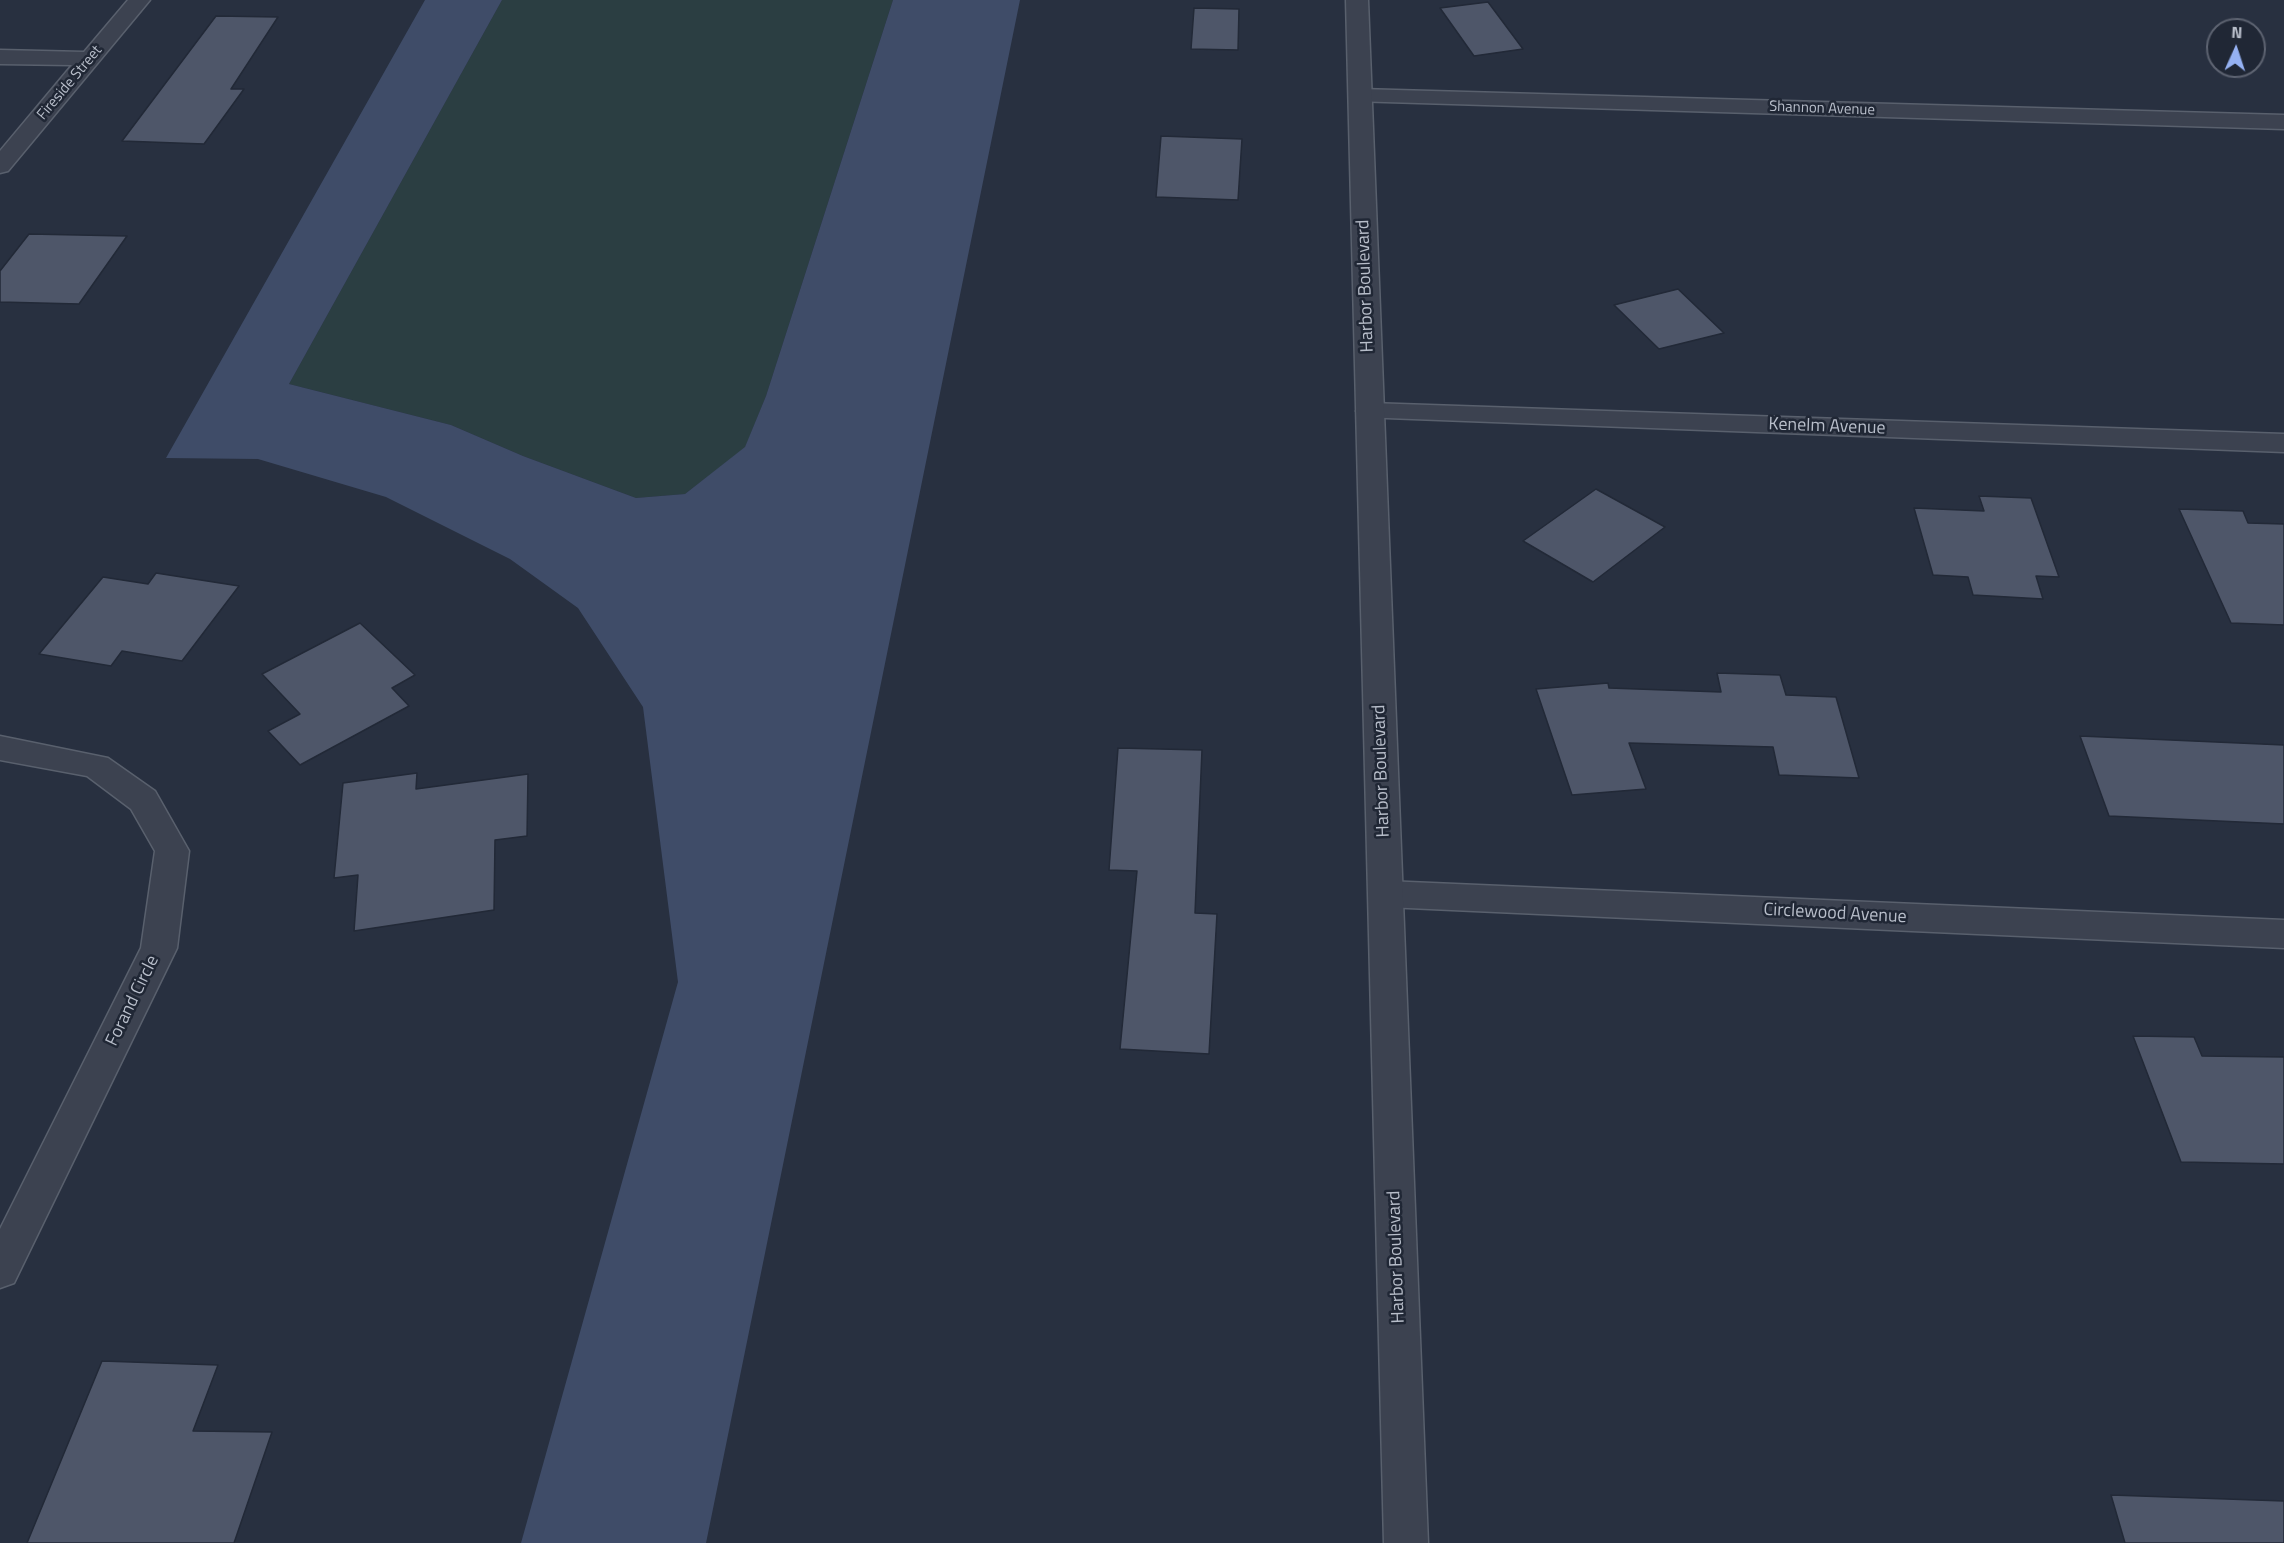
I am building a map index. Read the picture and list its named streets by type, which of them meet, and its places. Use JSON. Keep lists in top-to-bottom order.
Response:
{
  "streets": {
    "street": [
      "Fireside Street",
      "Shannon Avenue",
      "Harbor Boulevard",
      "Kenelm Avenue",
      "Circlewood Avenue",
      "Forand Circle"
    ]
  },
  "crossings": [
    ["Shannon Avenue", "Harbor Boulevard"],
    ["Harbor Boulevard", "Kenelm Avenue"],
    ["Harbor Boulevard", "Circlewood Avenue"]
  ],
  "north": "top"
}
